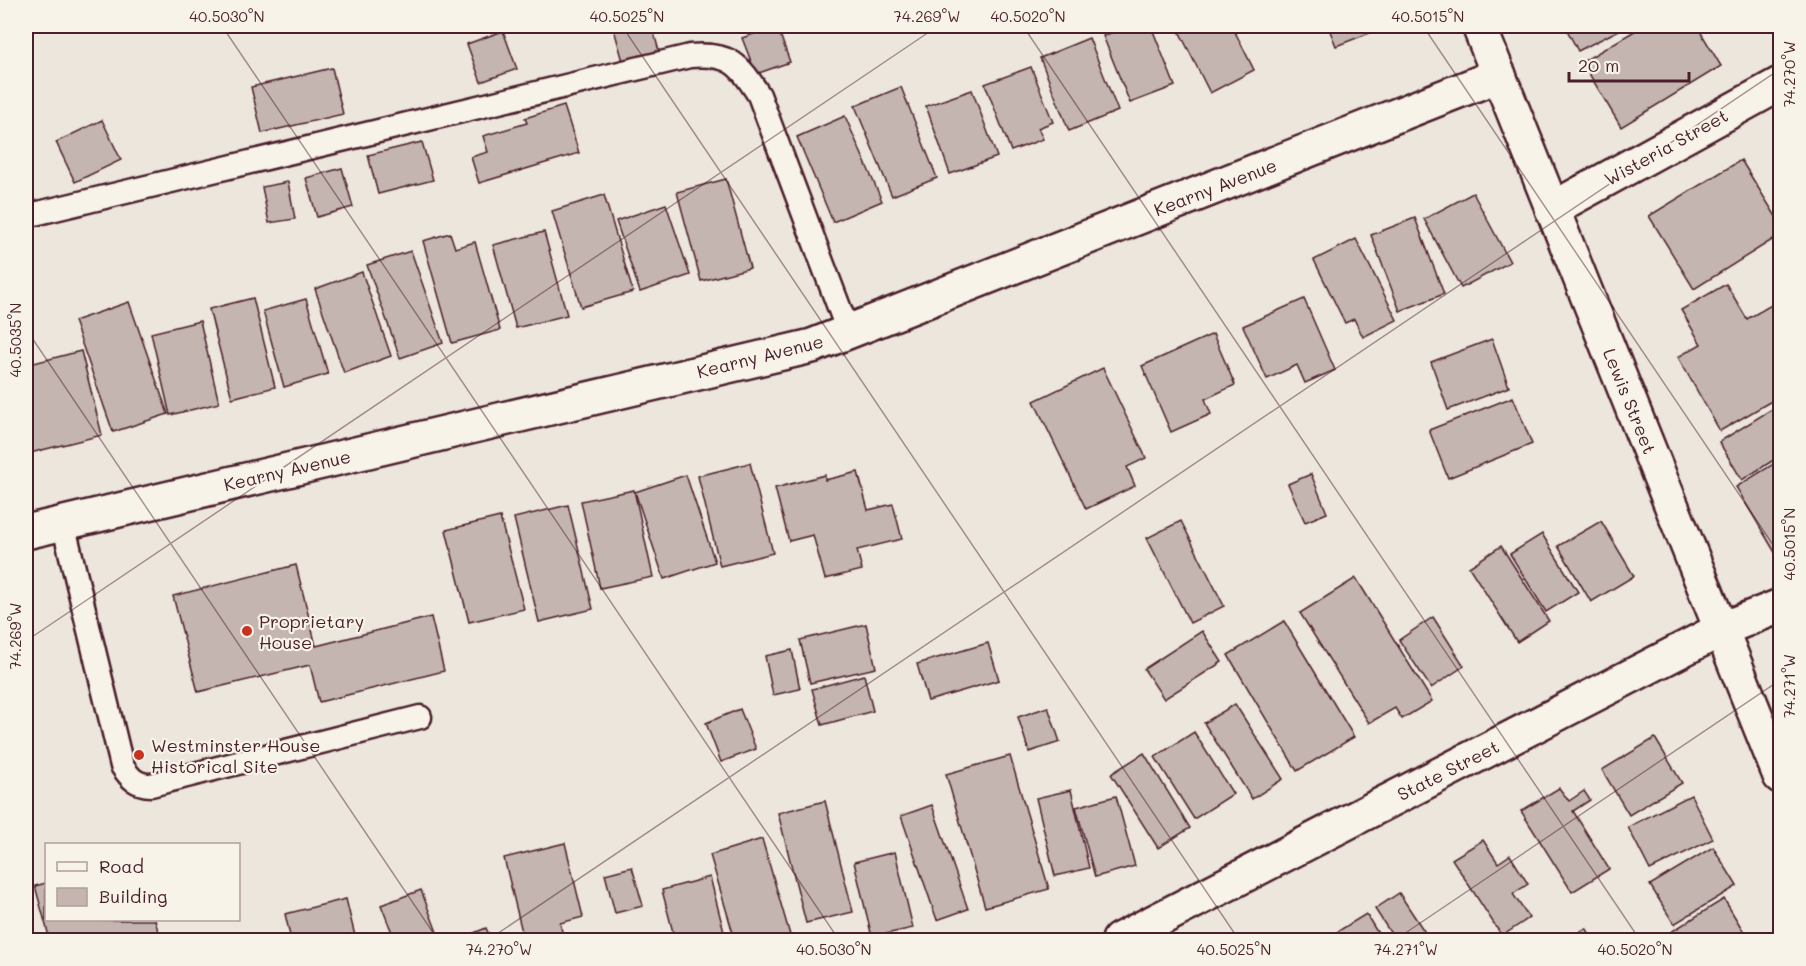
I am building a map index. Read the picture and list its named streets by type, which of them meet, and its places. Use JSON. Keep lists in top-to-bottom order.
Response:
{
  "streets": {
    "street": [
      "Wisteria Street",
      "Kearny Avenue",
      "Lewis Street",
      "State Street"
    ]
  },
  "crossings": [
    ["Wisteria Street", "Lewis Street"],
    ["Kearny Avenue", "Lewis Street"],
    ["Lewis Street", "State Street"]
  ],
  "places": ["Proprietary House", "Westminster House Historical Site"],
  "legend": ["Road", "Building"],
  "scale_bar": "20 m",
  "coordinates": [
    "40.5030°N",
    "40.5025°N",
    "74.269°W",
    "40.5020°N",
    "40.5015°N",
    "74.270°W",
    "40.5035°N",
    "74.271°W"
  ]
}
